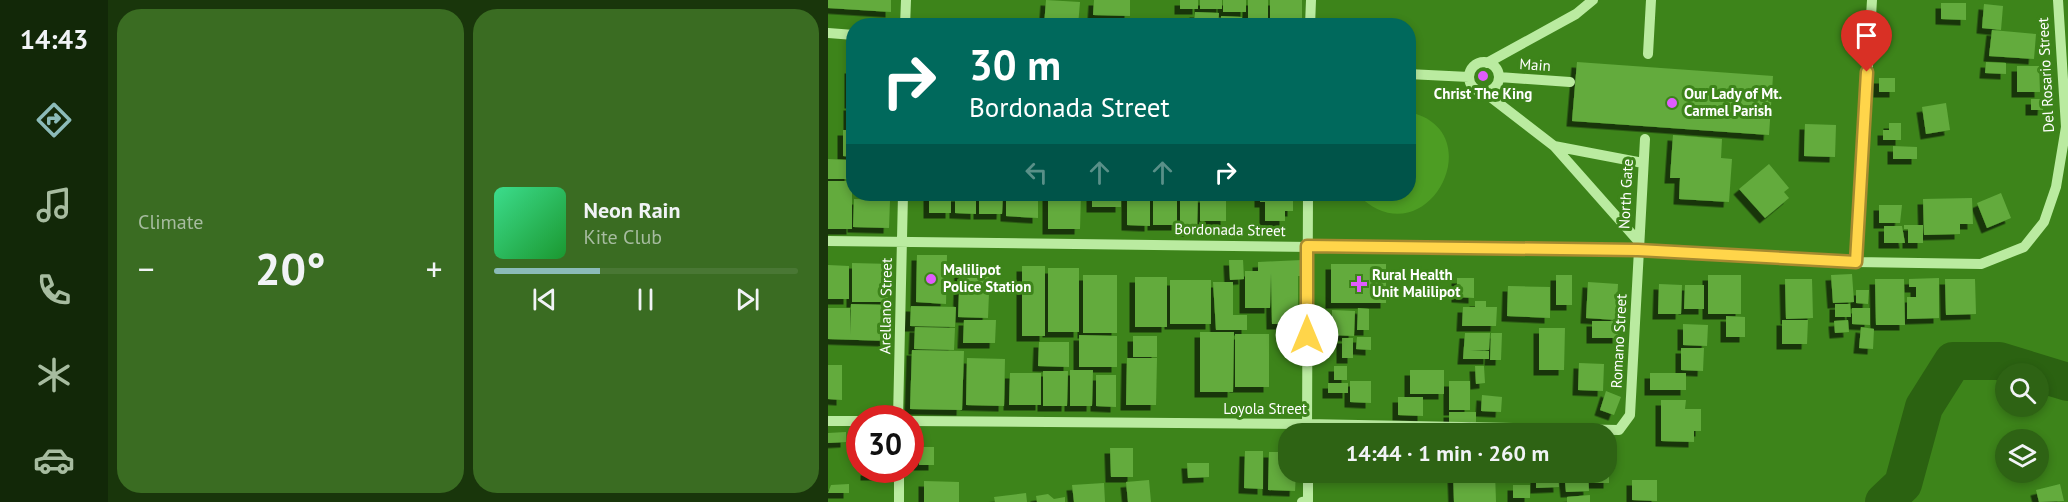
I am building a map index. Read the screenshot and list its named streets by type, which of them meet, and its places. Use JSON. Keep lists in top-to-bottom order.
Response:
{
  "streets": {
    "street": [
      "Main",
      "Del Rosario Street",
      "North Gate",
      "Bordonada Street",
      "Arellano Street",
      "Romano Street",
      "Loyola Street"
    ]
  },
  "crossings": [
    ["Del Rosario Street", "Bordonada Street"],
    ["North Gate", "Bordonada Street"],
    ["North Gate", "Romano Street"],
    ["Bordonada Street", "Arellano Street"],
    ["Bordonada Street", "Romano Street"],
    ["Romano Street", "Loyola Street"]
  ],
  "places": {
    "other": ["Christ The King", "Our Lady of Mt. Carmel Parish", "Malilipot Police Station"],
    "health": ["Rural Health Unit Malilipot"]
  },
  "page": {
    "tabs": "14:43",
    "tile": "Climate",
    "turn": ["30 m", "Bordonada Street"],
    "song": ["Neon Rain", "Kite Club"],
    "heat": ["−", "20°", "+"],
    "limit": "30",
    "trip": "14:44 · 1 min · 260 m"
  }
}
